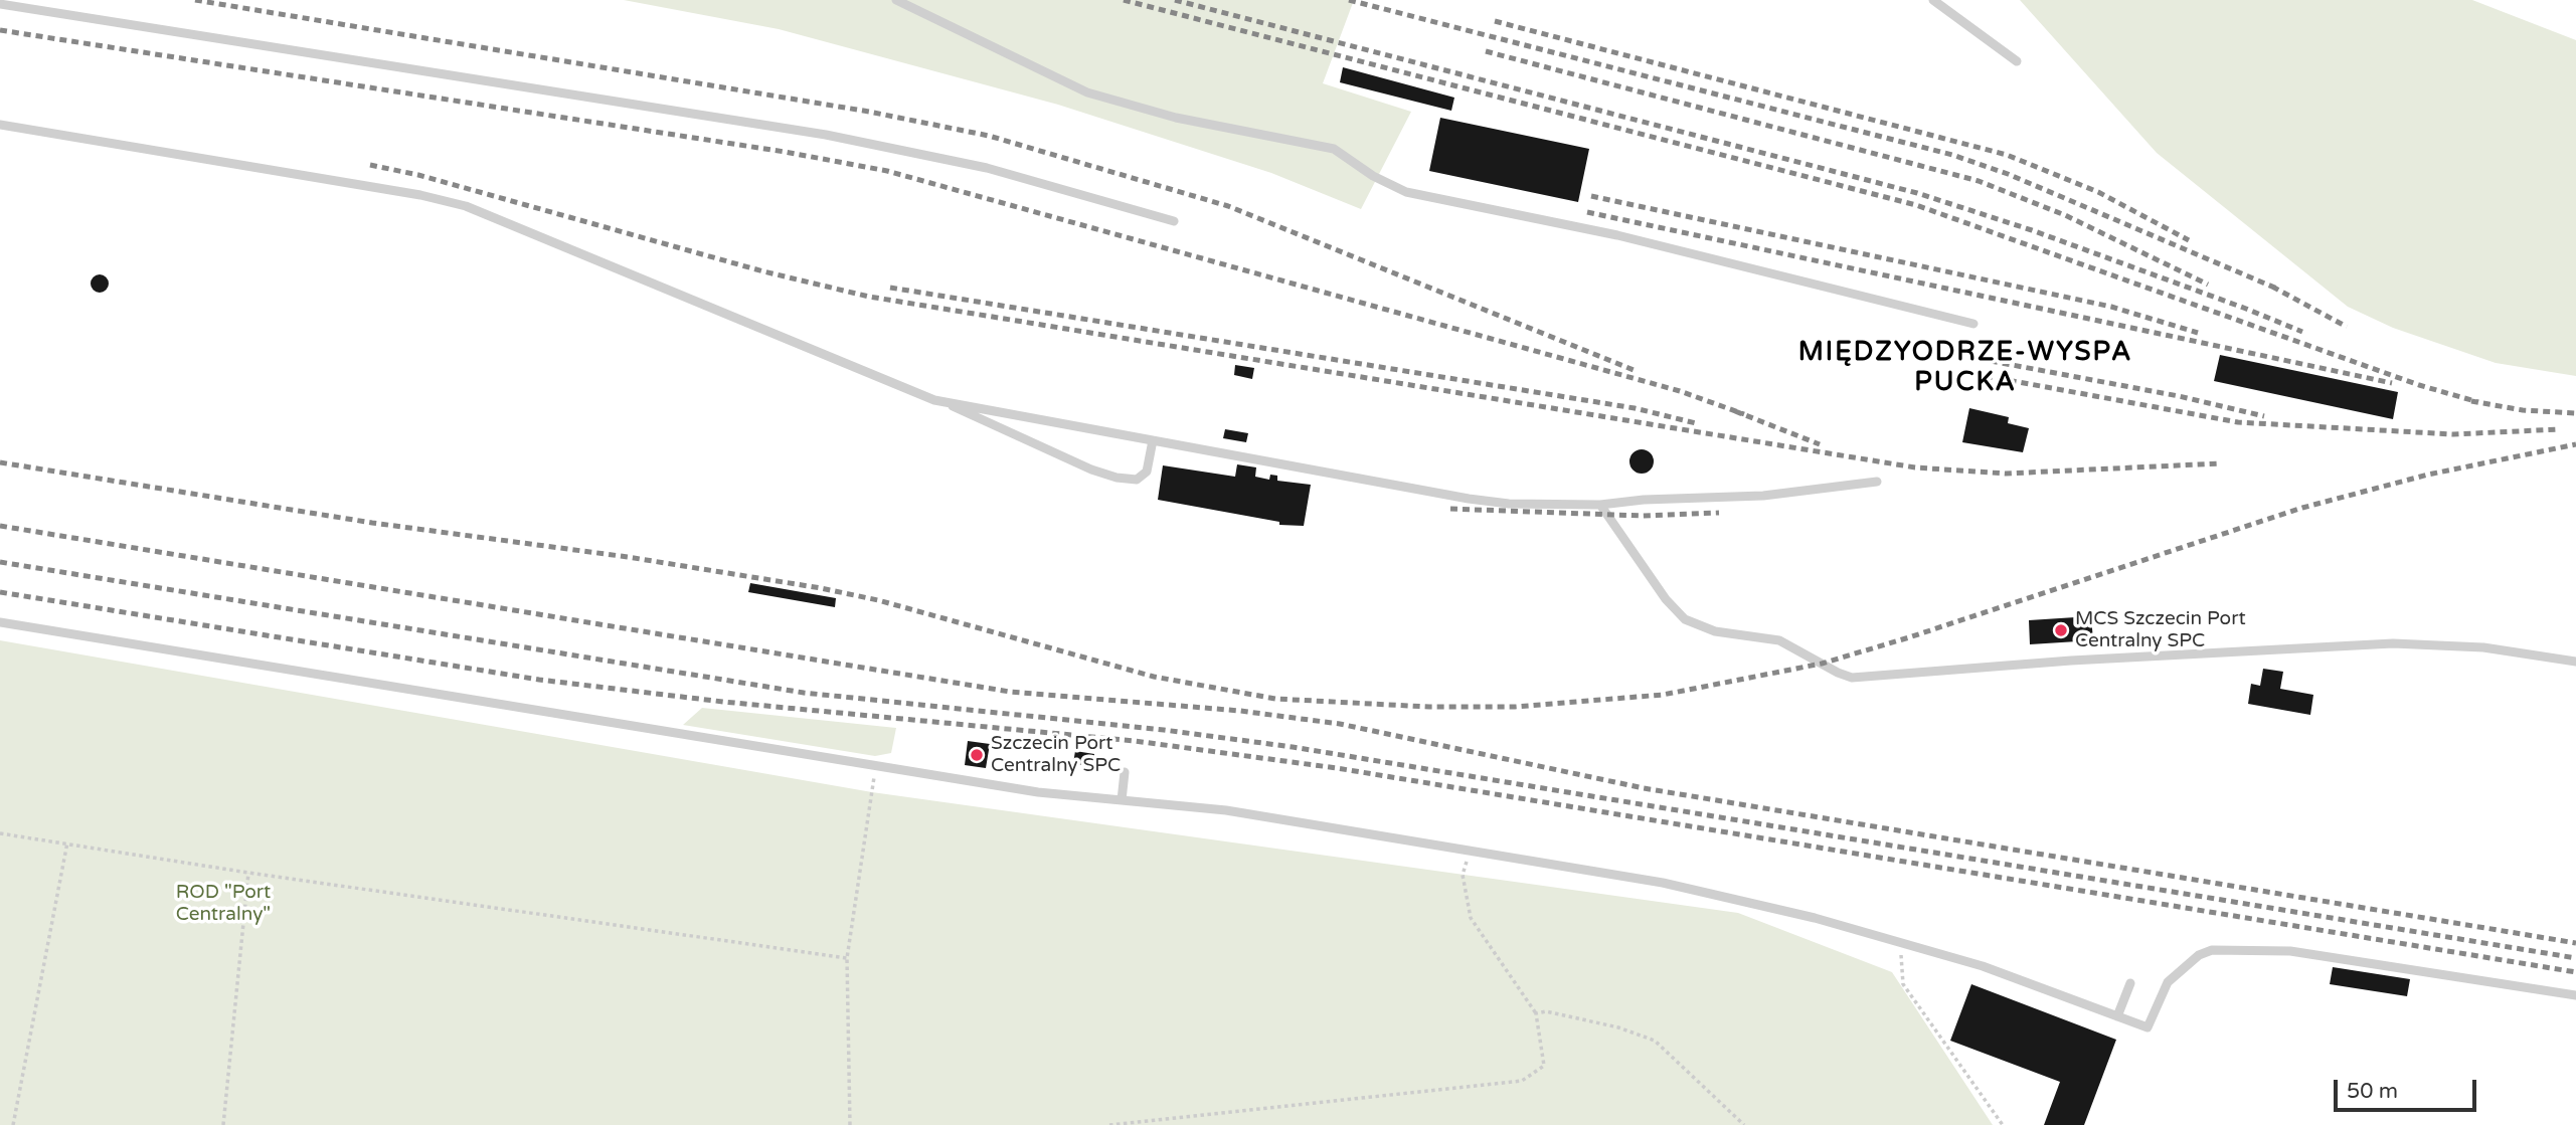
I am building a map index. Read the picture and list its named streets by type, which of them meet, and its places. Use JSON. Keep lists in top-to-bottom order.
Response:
{
  "districts": ["MIĘDZYODRZE-WYSPA PUCKA"],
  "parks": ["ROD \"Port Centralny\""],
  "places": ["MCS Szczecin Port Centralny SPC", "Szczecin Port Centralny SPC"],
  "scale_bar": "50 m"
}
